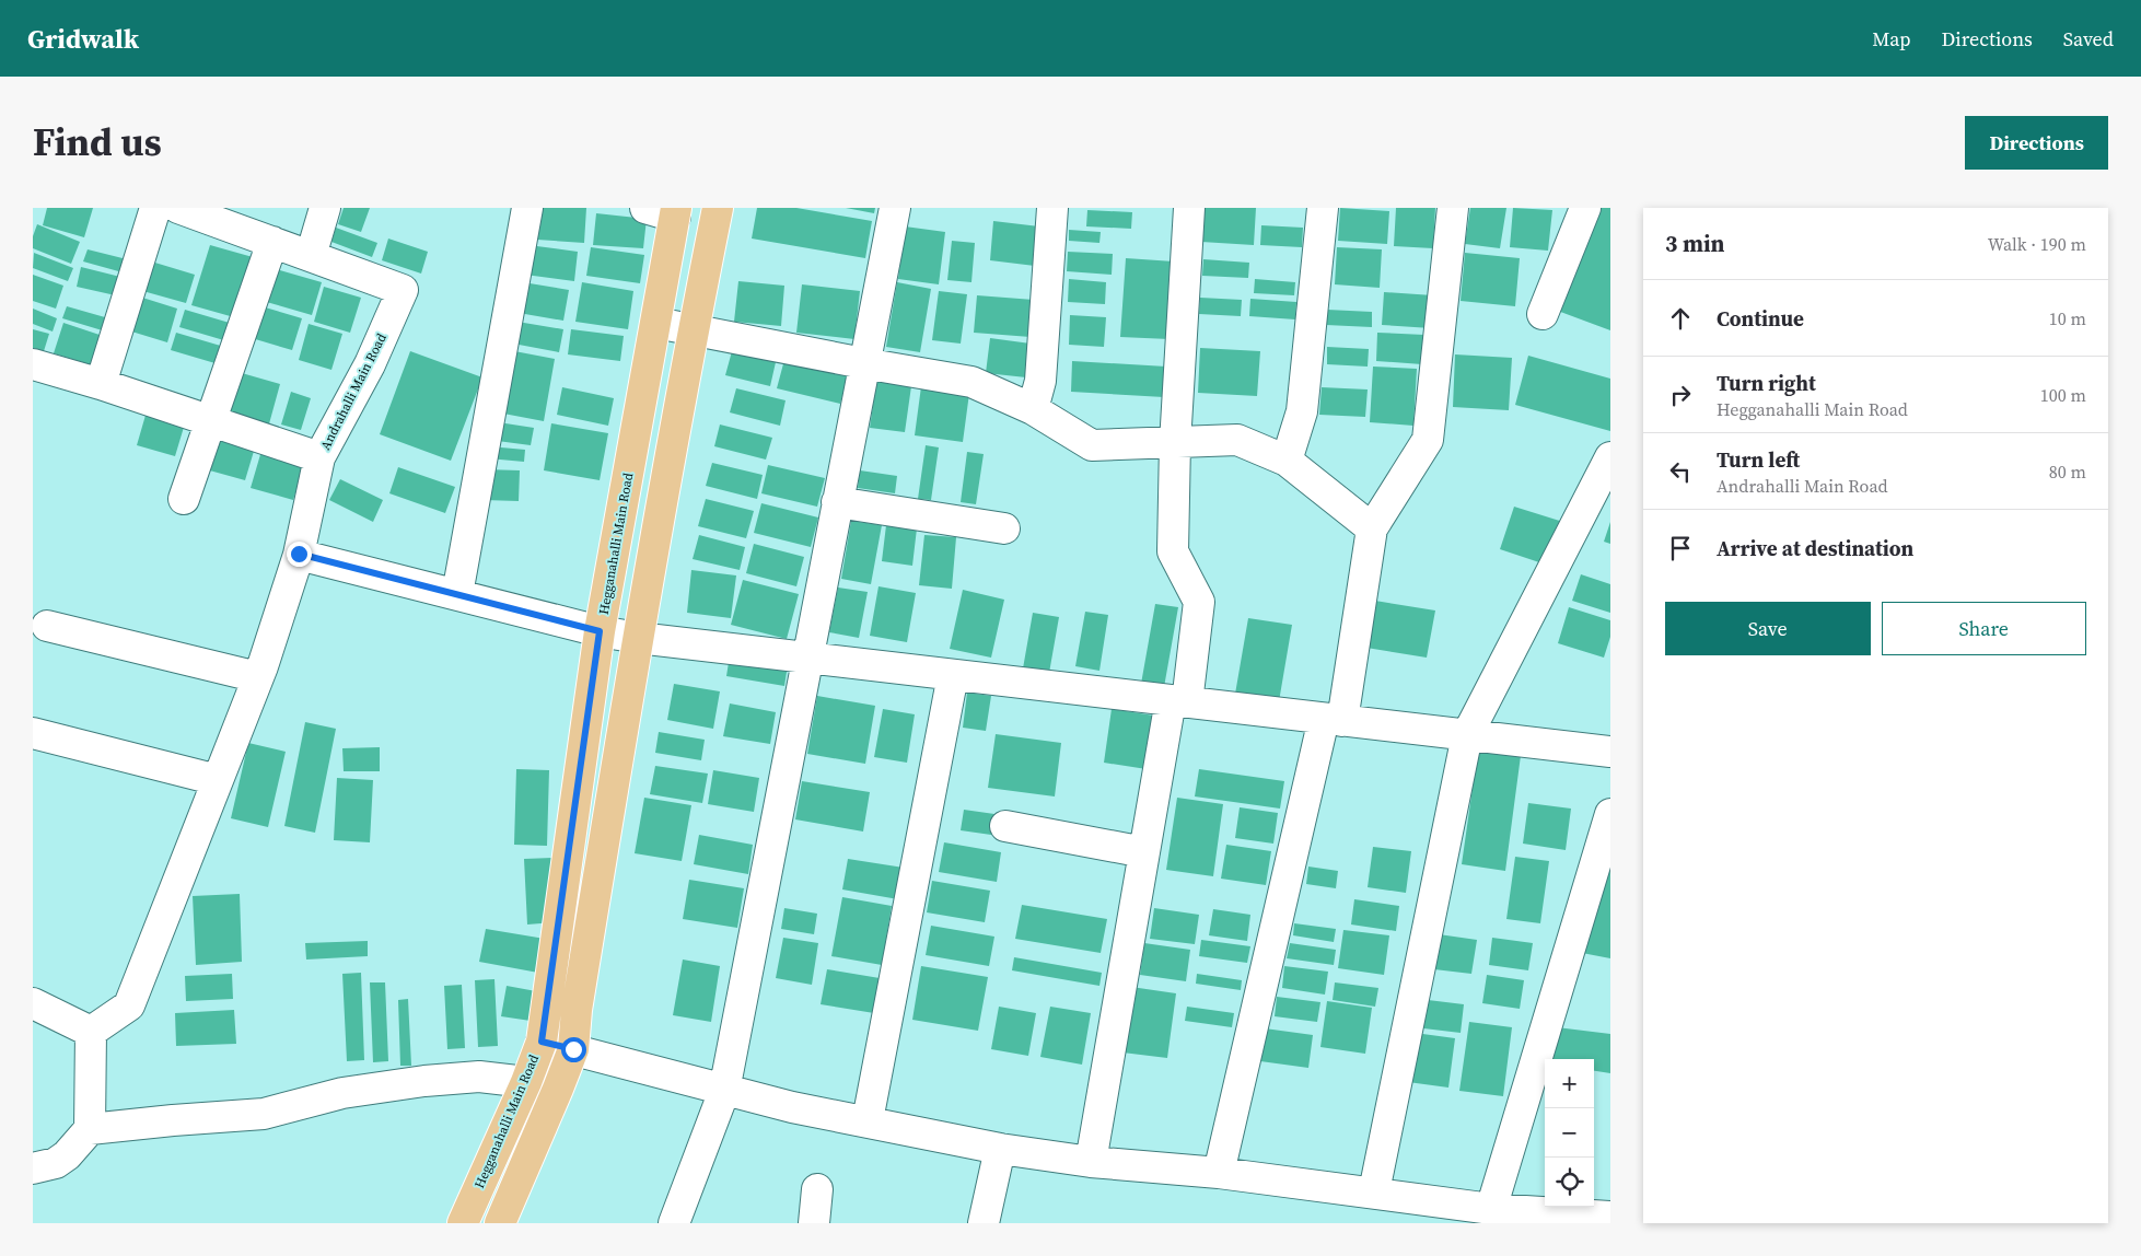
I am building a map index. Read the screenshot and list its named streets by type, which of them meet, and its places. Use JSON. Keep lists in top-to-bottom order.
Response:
{
  "streets": {
    "main road": ["Hegganahalli Main Road"],
    "street": ["Andrahalli Main Road"]
  },
  "page": {
    "header": "Gridwalk",
    "nav": ["Map", "Directions", "Saved"],
    "title": "Find us",
    "buttons": [
      "Directions",
      ["Save", "Share"]
    ],
    "heading": ["3 min", "Walk · 190 m"],
    "list": [
      ["Continue", "10 m"],
      ["Turn right", "Hegganahalli Main Road", "100 m"],
      ["Turn left", "Andrahalli Main Road", "80 m"],
      "Arrive at destination"
    ],
    "map_buttons": ["+", "−"]
  }
}
